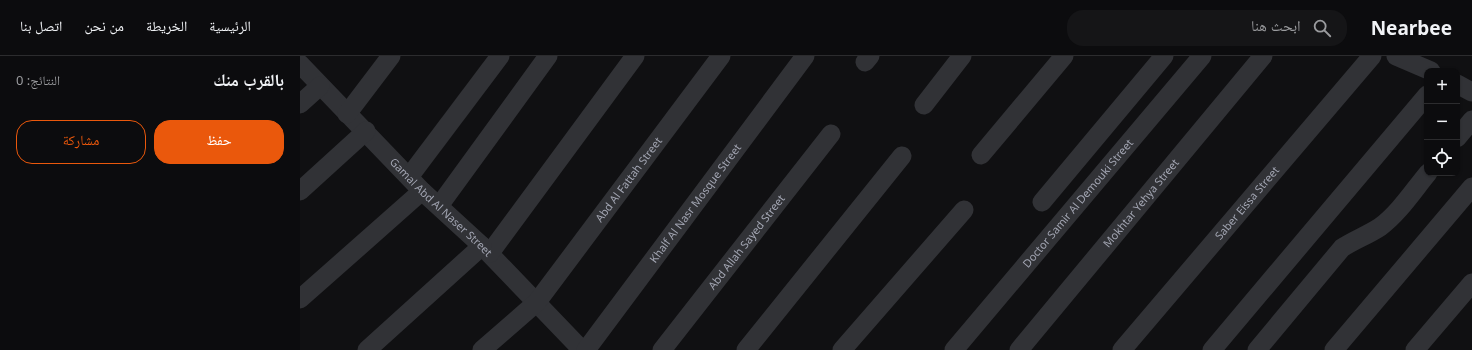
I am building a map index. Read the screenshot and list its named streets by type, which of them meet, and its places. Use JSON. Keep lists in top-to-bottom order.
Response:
{
  "streets": {
    "street": [
      "Abd Al Fattah Street",
      "Khalf Al Nasr Mosque Street",
      "Doctor Samir Al Demouki Street",
      "Mokhtar Yehya Street",
      "Saber Eissa Street",
      "Gamal Abd Al Naser Street",
      "Abd Allah Sayed Street"
    ]
  },
  "crossings": [
    ["Abd Al Fattah Street", "Gamal Abd Al Naser Street"]
  ],
  "page": {
    "header": "Nearbee",
    "search": "ابحث هنا",
    "nav": [
      "الرئيسية",
      "الخريطة",
      "من نحن",
      "اتصل بنا"
    ],
    "heading": ["بالقرب منك", "النتائج: 0"],
    "map_buttons": ["+", "−"],
    "buttons": ["حفظ", "مشاركة"]
  }
}
